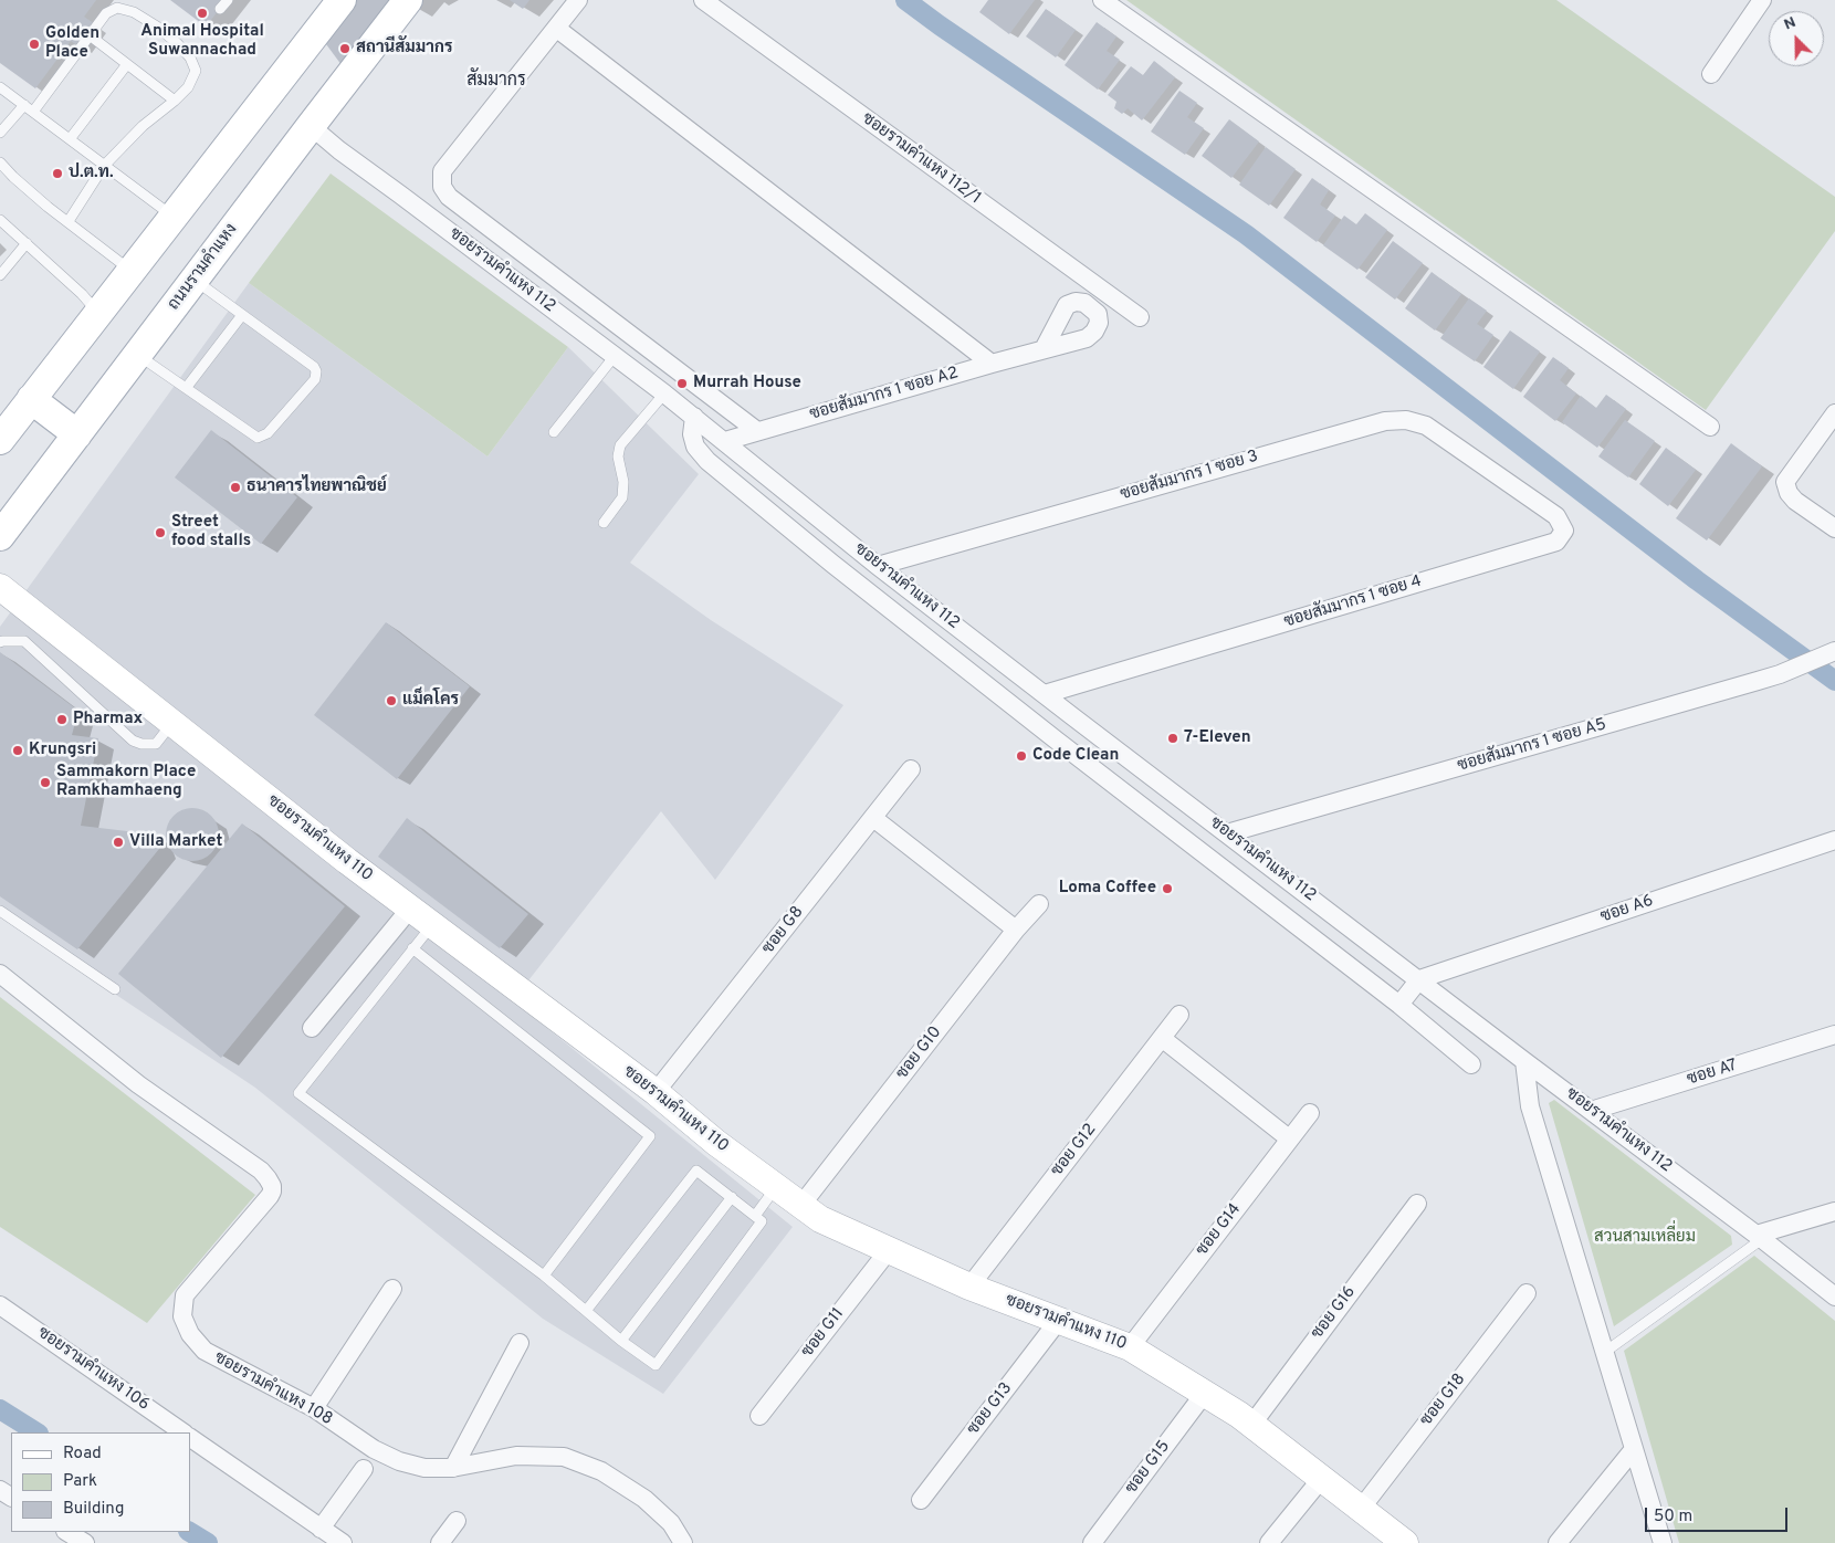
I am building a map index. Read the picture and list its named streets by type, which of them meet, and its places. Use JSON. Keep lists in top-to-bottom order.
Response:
{
  "streets": {
    "main road": ["ถนนรามคำแหง"],
    "street": [
      "ซอยรามคำแหง 112/1",
      "ซอยรามคำแหง 112",
      "ซอยสัมมากร 1 ซอย A2",
      "ซอยสัมมากร 1 ซอย 3",
      "ซอยสัมมากร 1 ซอย 4",
      "ซอยสัมมากร 1 ซอย A5",
      "ซอยรามคำแหง 110",
      "ซอย A6",
      "ซอย G8",
      "ซอย G10",
      "ซอย A7",
      "ซอย G12",
      "ซอย G14",
      "ซอย G16",
      "ซอย G11",
      "ซอยรามคําแหง 106",
      "ซอยรามคำแหง 108",
      "ซอย G18",
      "ซอย G13",
      "ซอย G15"
    ]
  },
  "crossings": [
    ["ถนนรามคำแหง", "ซอยรามคำแหง 112"],
    ["ซอยรามคำแหง 112", "ซอยสัมมากร 1 ซอย A2"],
    ["ซอยรามคำแหง 112", "ซอยสัมมากร 1 ซอย 3"],
    ["ซอยรามคำแหง 112", "ซอยสัมมากร 1 ซอย 4"],
    ["ซอยรามคำแหง 112", "ซอยสัมมากร 1 ซอย A5"],
    ["ซอยรามคำแหง 112", "ซอย A6"],
    ["ซอยรามคำแหง 112", "ซอย A7"],
    ["ซอยสัมมากร 1 ซอย 3", "ซอยสัมมากร 1 ซอย 4"],
    ["ซอยรามคำแหง 110", "ซอย G8"],
    ["ซอยรามคำแหง 110", "ซอย G10"],
    ["ซอยรามคำแหง 110", "ซอย G12"],
    ["ซอยรามคำแหง 110", "ซอย G14"],
    ["ซอยรามคำแหง 110", "ซอย G16"],
    ["ซอยรามคำแหง 110", "ซอย G11"],
    ["ซอยรามคำแหง 110", "ซอย G18"],
    ["ซอยรามคำแหง 110", "ซอย G13"],
    ["ซอยรามคำแหง 110", "ซอย G15"]
  ],
  "districts": ["สัมมากร"],
  "parks": ["สวนสามเหลี่ยม"],
  "places": [
    "Animal Hospital Suwannachad",
    "Golden Place",
    "สถานีสัมมากร",
    "ป.ต.ท.",
    "Murrah House",
    "ธนาคารไทยพาณิชย์",
    "Street food stalls",
    "แม็คโคร",
    "Pharmax",
    "7-Eleven",
    "Krungsri",
    "Code Clean",
    "Sammakorn Place Ramkhamhaeng",
    "Villa Market",
    "Loma Coffee"
  ],
  "legend": ["Road", "Park", "Building"],
  "scale_bar": "50 m",
  "north": "top left"
}
